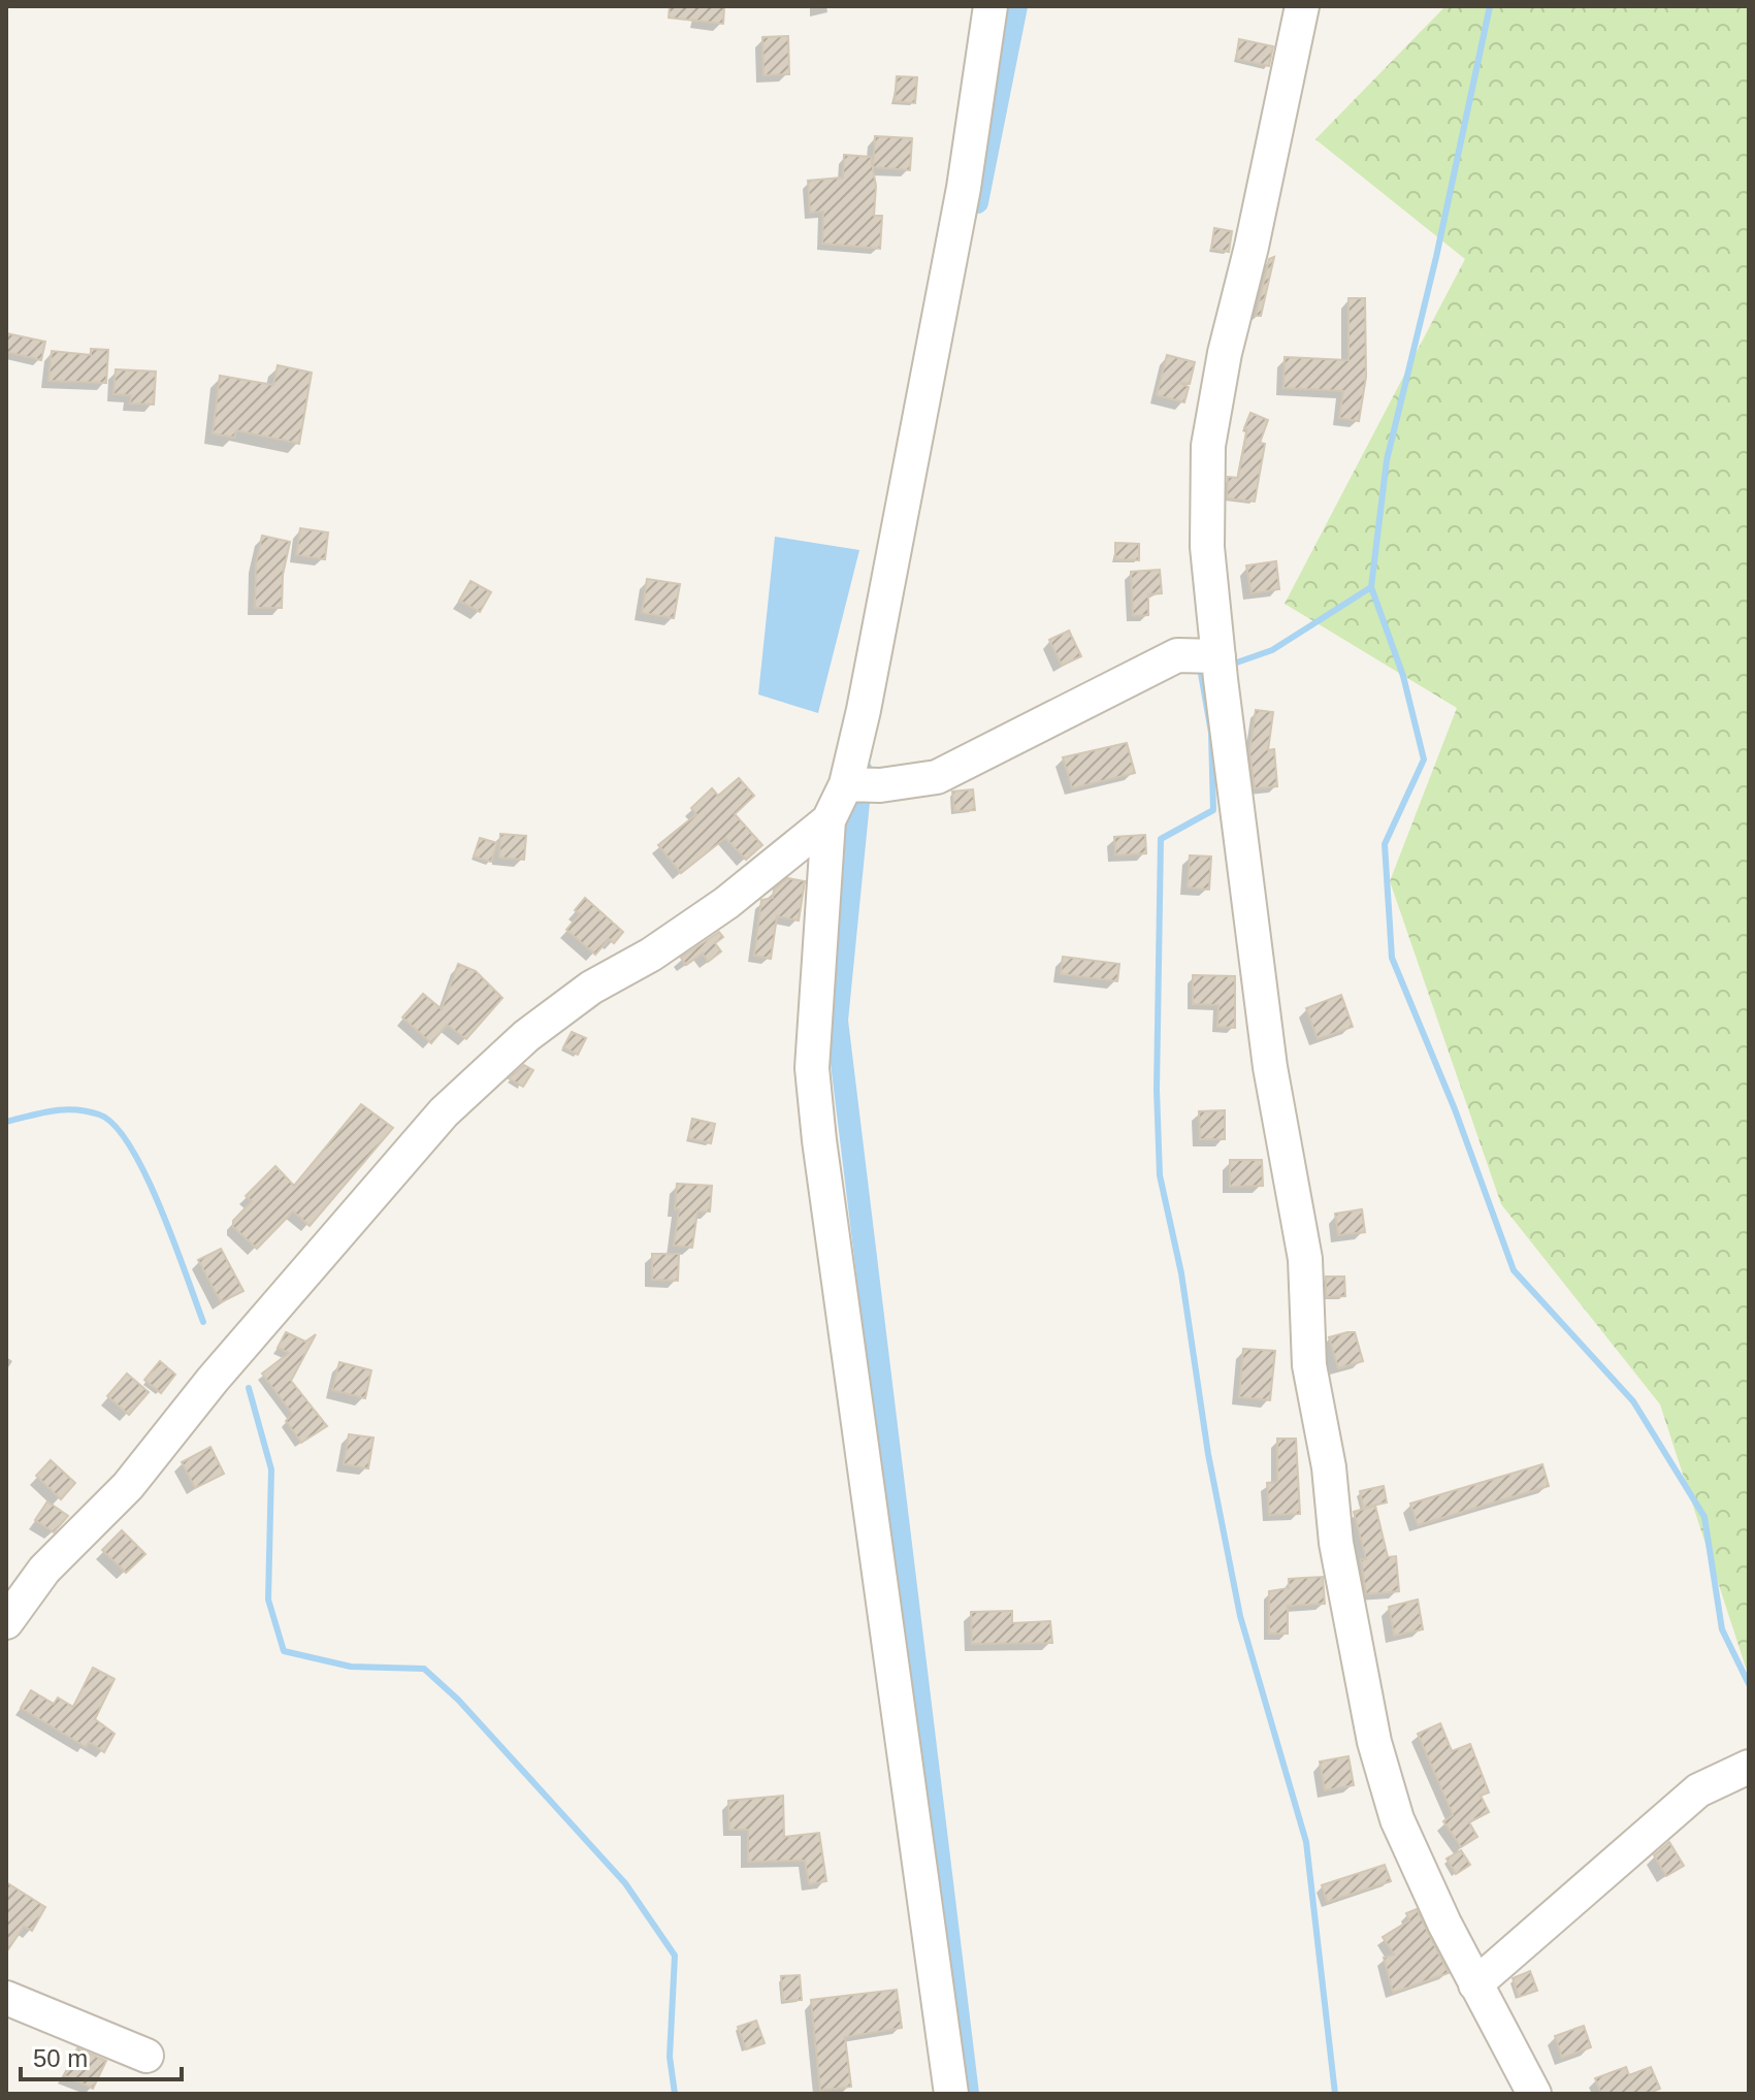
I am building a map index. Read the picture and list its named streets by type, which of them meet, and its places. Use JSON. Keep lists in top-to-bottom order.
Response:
{
  "scale_bar": "50 m"
}
